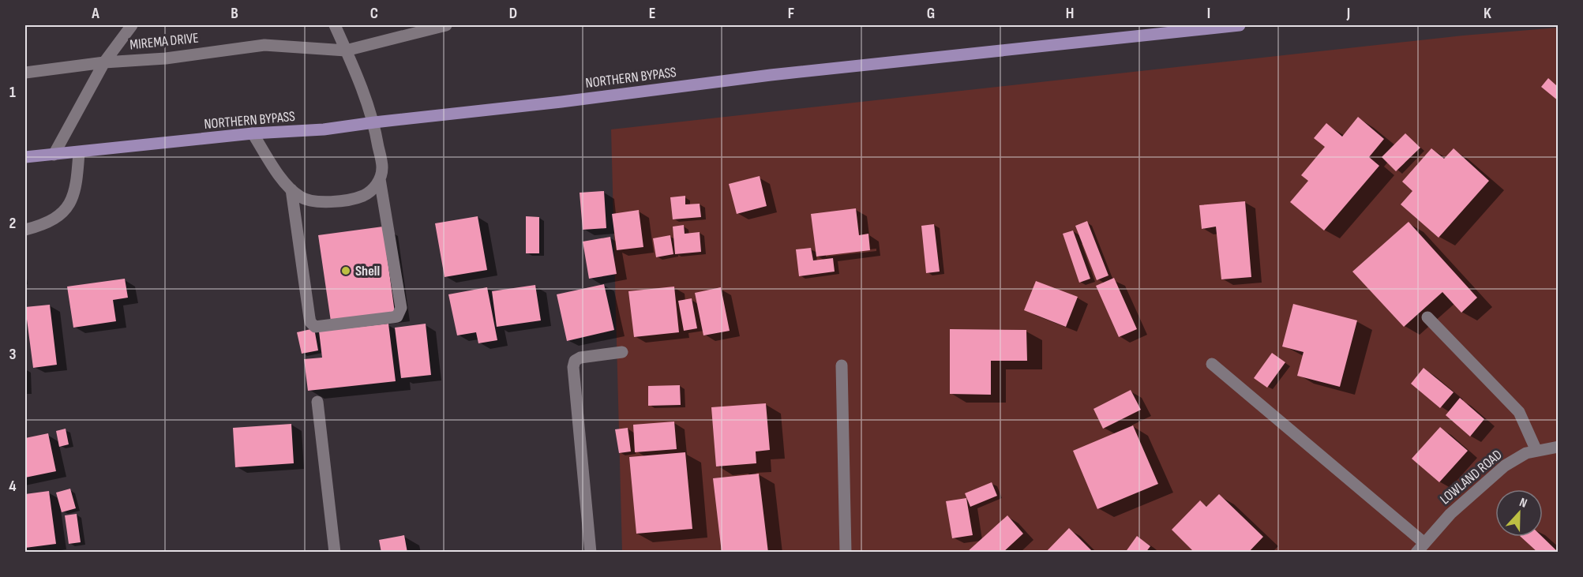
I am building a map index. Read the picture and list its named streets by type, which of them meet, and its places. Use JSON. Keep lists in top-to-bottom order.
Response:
{
  "streets": {
    "main road": ["NORTHERN BYPASS"],
    "street": ["MIREMA DRIVE", "LOWLAND ROAD"]
  },
  "places": ["Shell"],
  "north": "top",
  "grid": {
    "columns": [
      "A",
      "B",
      "C",
      "D",
      "E",
      "F",
      "G",
      "H",
      "I",
      "J",
      "K"
    ],
    "rows": [
      "1",
      "2",
      "3",
      "4"
    ]
  }
}
